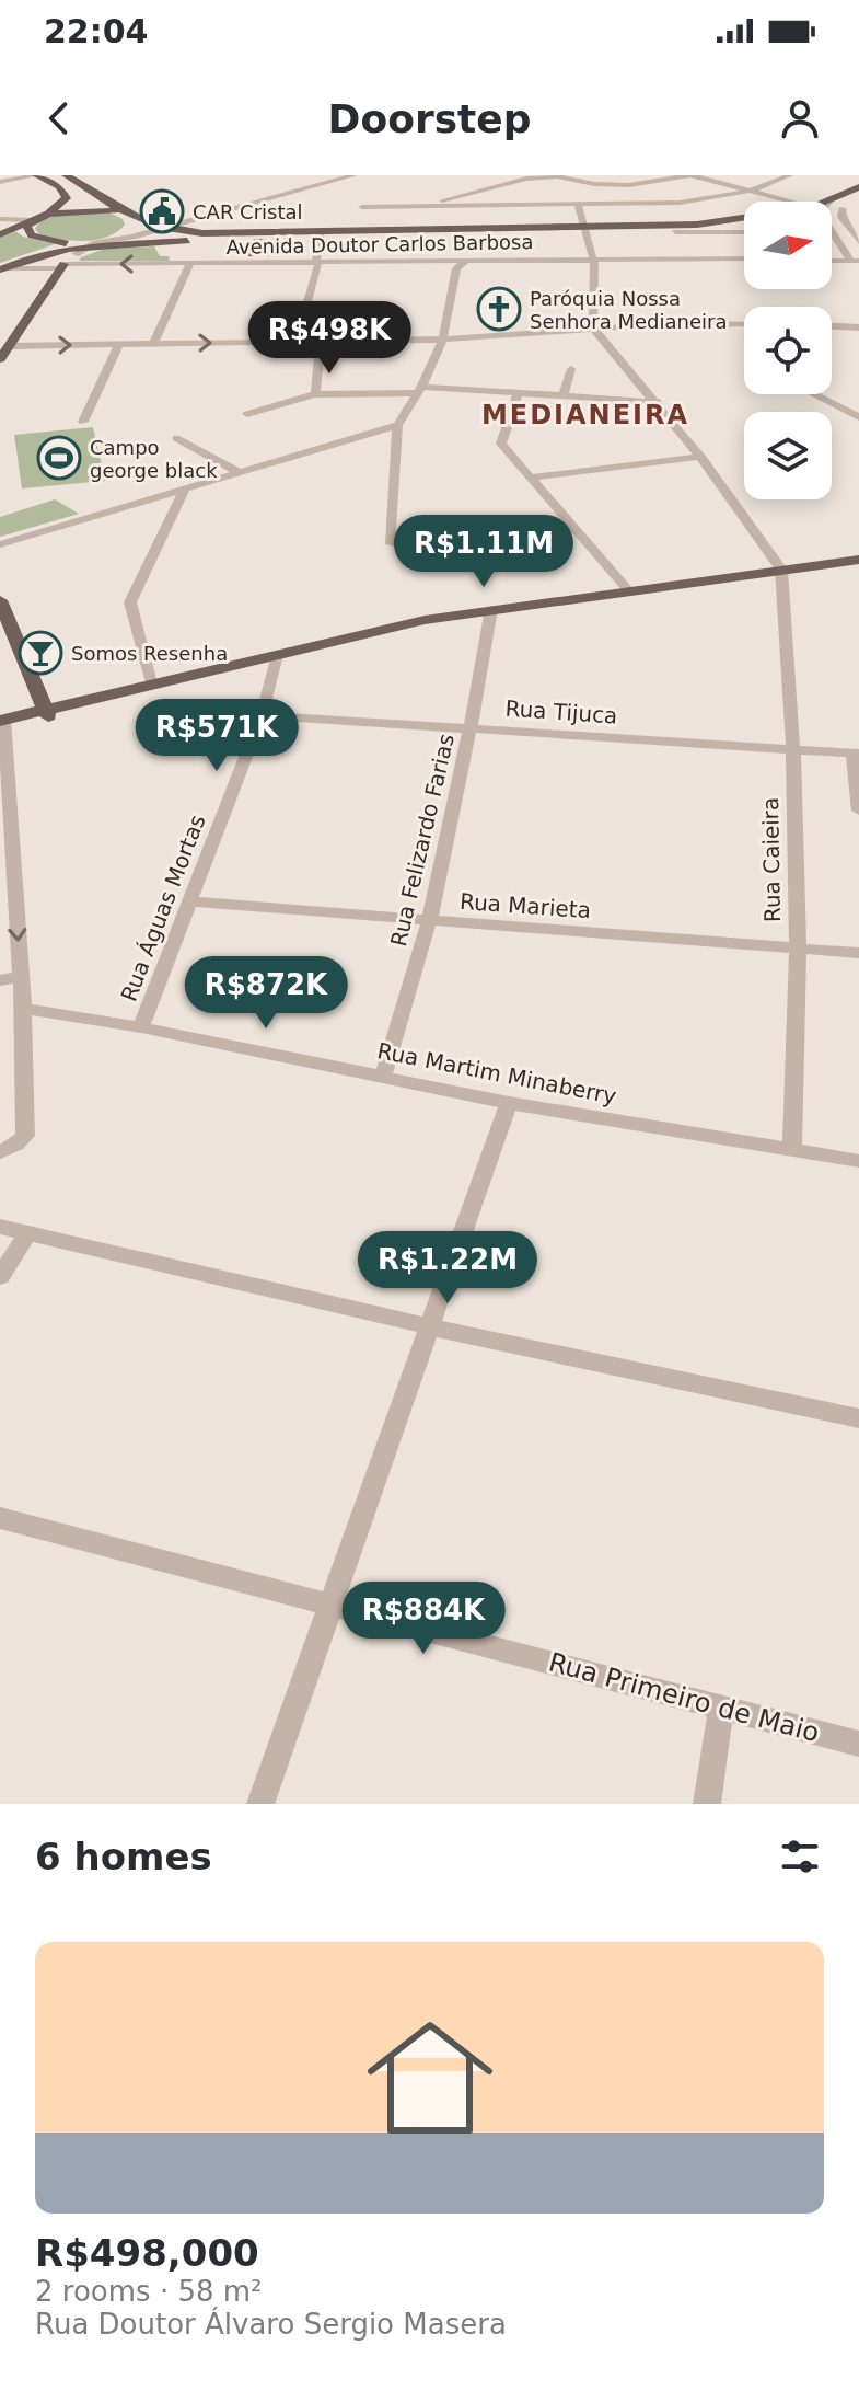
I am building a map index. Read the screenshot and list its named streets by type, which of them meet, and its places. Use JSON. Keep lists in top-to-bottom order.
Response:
{
  "streets": {
    "main road": ["Avenida Doutor Carlos Barbosa"],
    "street": [
      "Rua Tijuca",
      "Rua Felizardo Farias",
      "Rua Caieira",
      "Rua Marieta",
      "Rua Águas Mortas",
      "Rua Martim Minaberry",
      "Rua Primeiro de Maio"
    ]
  },
  "crossings": [
    ["Rua Tijuca", "Rua Felizardo Farias"],
    ["Rua Tijuca", "Rua Caieira"],
    ["Rua Tijuca", "Rua Águas Mortas"],
    ["Rua Felizardo Farias", "Rua Marieta"],
    ["Rua Felizardo Farias", "Rua Martim Minaberry"],
    ["Rua Caieira", "Rua Marieta"],
    ["Rua Caieira", "Rua Martim Minaberry"],
    ["Rua Marieta", "Rua Águas Mortas"],
    ["Rua Águas Mortas", "Rua Martim Minaberry"]
  ],
  "districts": ["MEDIANEIRA"],
  "places": {
    "public building": ["CAR Cristal"],
    "church": ["Paróquia Nossa Senhora Medianeira"],
    "sports": ["Campo george black"],
    "bar": ["Somos Resenha"]
  },
  "north": "right",
  "page": {
    "status": "22:04",
    "header": "Doorstep",
    "price": [
      "R$498K",
      "R$1.11M",
      "R$571K",
      "R$872K",
      "R$1.22M",
      "R$884K"
    ],
    "heading": "6 homes",
    "list": [
      {
        "name": "R$498,000",
        "note": "2 rooms · 58 m² · Rua Doutor Álvaro Sergio Masera"
      }
    ]
  }
}
